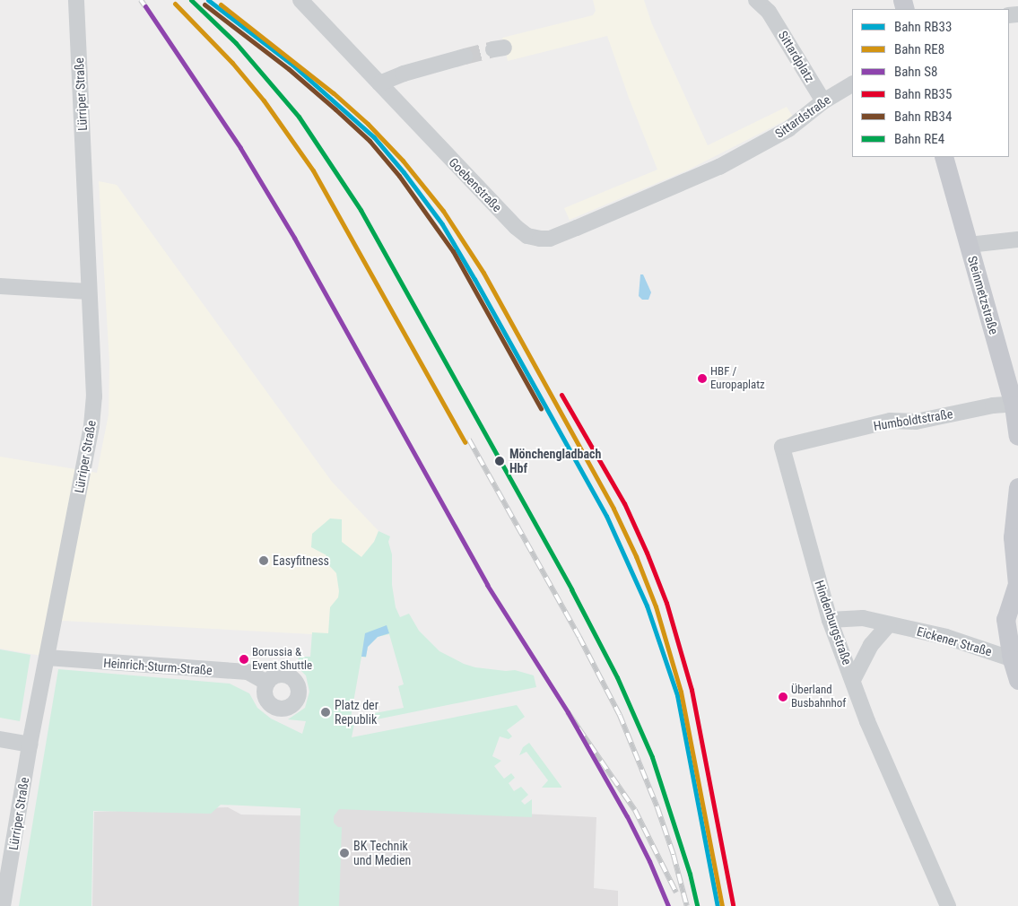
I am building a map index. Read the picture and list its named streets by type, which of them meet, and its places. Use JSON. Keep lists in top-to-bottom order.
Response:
{
  "streets": {
    "main road": ["Steinmetzstraße"],
    "street": [
      "Sittardplatz",
      "Lürriper Straße",
      "Sittardstraße",
      "Goebenstraße",
      "Humboldtstraße",
      "Hindenburgstraße",
      "Eickener Straße",
      "Heinrich-Sturm-Straße"
    ]
  },
  "crossings": [
    ["Sittardplatz", "Sittardstraße"],
    ["Lürriper Straße", "Heinrich-Sturm-Straße"],
    ["Sittardstraße", "Goebenstraße"],
    ["Steinmetzstraße", "Humboldtstraße"],
    ["Humboldtstraße", "Hindenburgstraße"],
    ["Hindenburgstraße", "Eickener Straße"]
  ],
  "places": [
    "HBF / Europaplatz",
    "Mönchengladbach Hbf",
    "Easyfitness",
    "Borussia & Event Shuttle",
    "Überland Busbahnhof",
    "Platz der Republik",
    "BK Technik und Medien"
  ],
  "lines": [
    "rail line RB33",
    "rail line RE4",
    "rail line RE8",
    "rail line RB34",
    "rail line S8",
    "rail line RB35"
  ],
  "legend": [
    "Bahn RB33",
    "Bahn RE8",
    "Bahn S8",
    "Bahn RB35",
    "Bahn RB34",
    "Bahn RE4"
  ]
}
